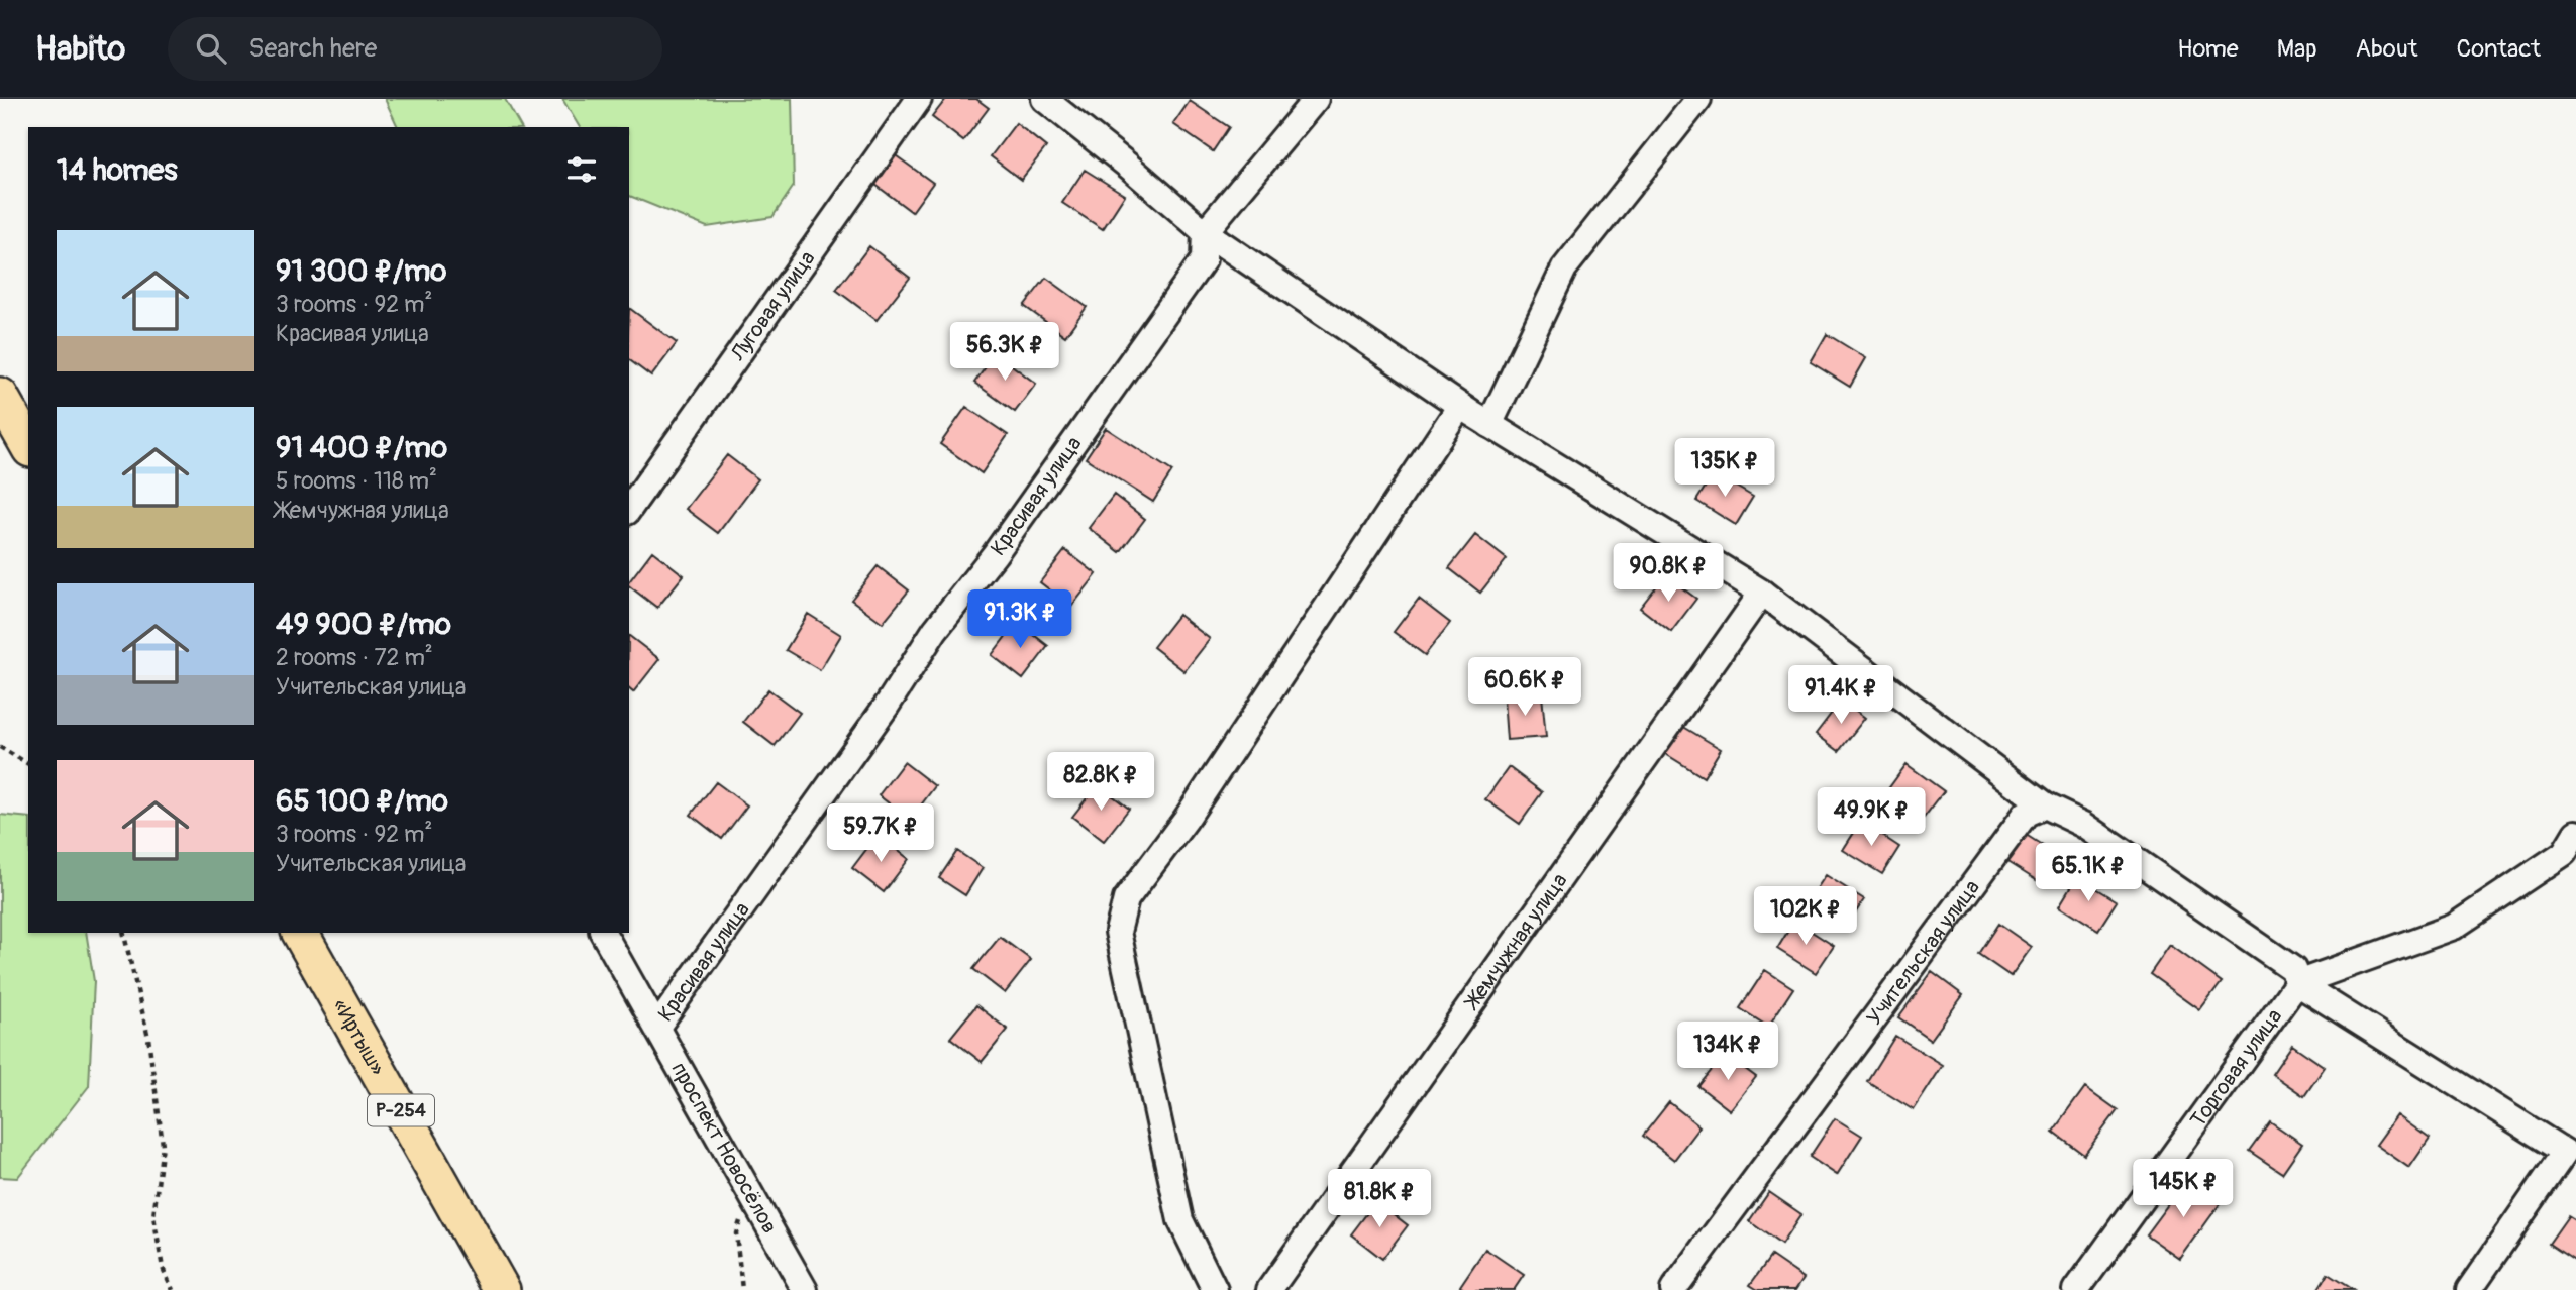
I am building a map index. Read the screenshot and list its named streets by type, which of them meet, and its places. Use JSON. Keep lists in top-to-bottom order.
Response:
{
  "streets": {
    "highway": ["«Иртыш»", "Р-254"],
    "street": [
      "Луговая улица",
      "Красивая улица",
      "Жемчужная улица",
      "Учительская улица",
      "Торговая улица",
      "проспект Новосёлов"
    ]
  },
  "crossings": [
    ["Красивая улица", "проспект Новосёлов"]
  ],
  "page": {
    "header": "Habito",
    "search": "Search here",
    "nav": [
      "Home",
      "Map",
      "About",
      "Contact"
    ],
    "heading": "14 homes",
    "list": [
      {
        "name": "91 300 ₽/mo",
        "note": "3 rooms · 92 m² · Красивая улица"
      },
      {
        "name": "91 400 ₽/mo",
        "note": "5 rooms · 118 m² · Жемчужная улица"
      },
      {
        "name": "49 900 ₽/mo",
        "note": "2 rooms · 72 m² · Учительская улица"
      },
      {
        "name": "65 100 ₽/mo",
        "note": "3 rooms · 92 m² · Учительская улица"
      }
    ],
    "price": [
      "56.3K ₽",
      "135K ₽",
      "90.8K ₽",
      "91.3K ₽",
      "60.6K ₽",
      "91.4K ₽",
      "82.8K ₽",
      "49.9K ₽",
      "59.7K ₽",
      "65.1K ₽",
      "102K ₽",
      "134K ₽",
      "145K ₽",
      "81.8K ₽"
    ]
  }
}
